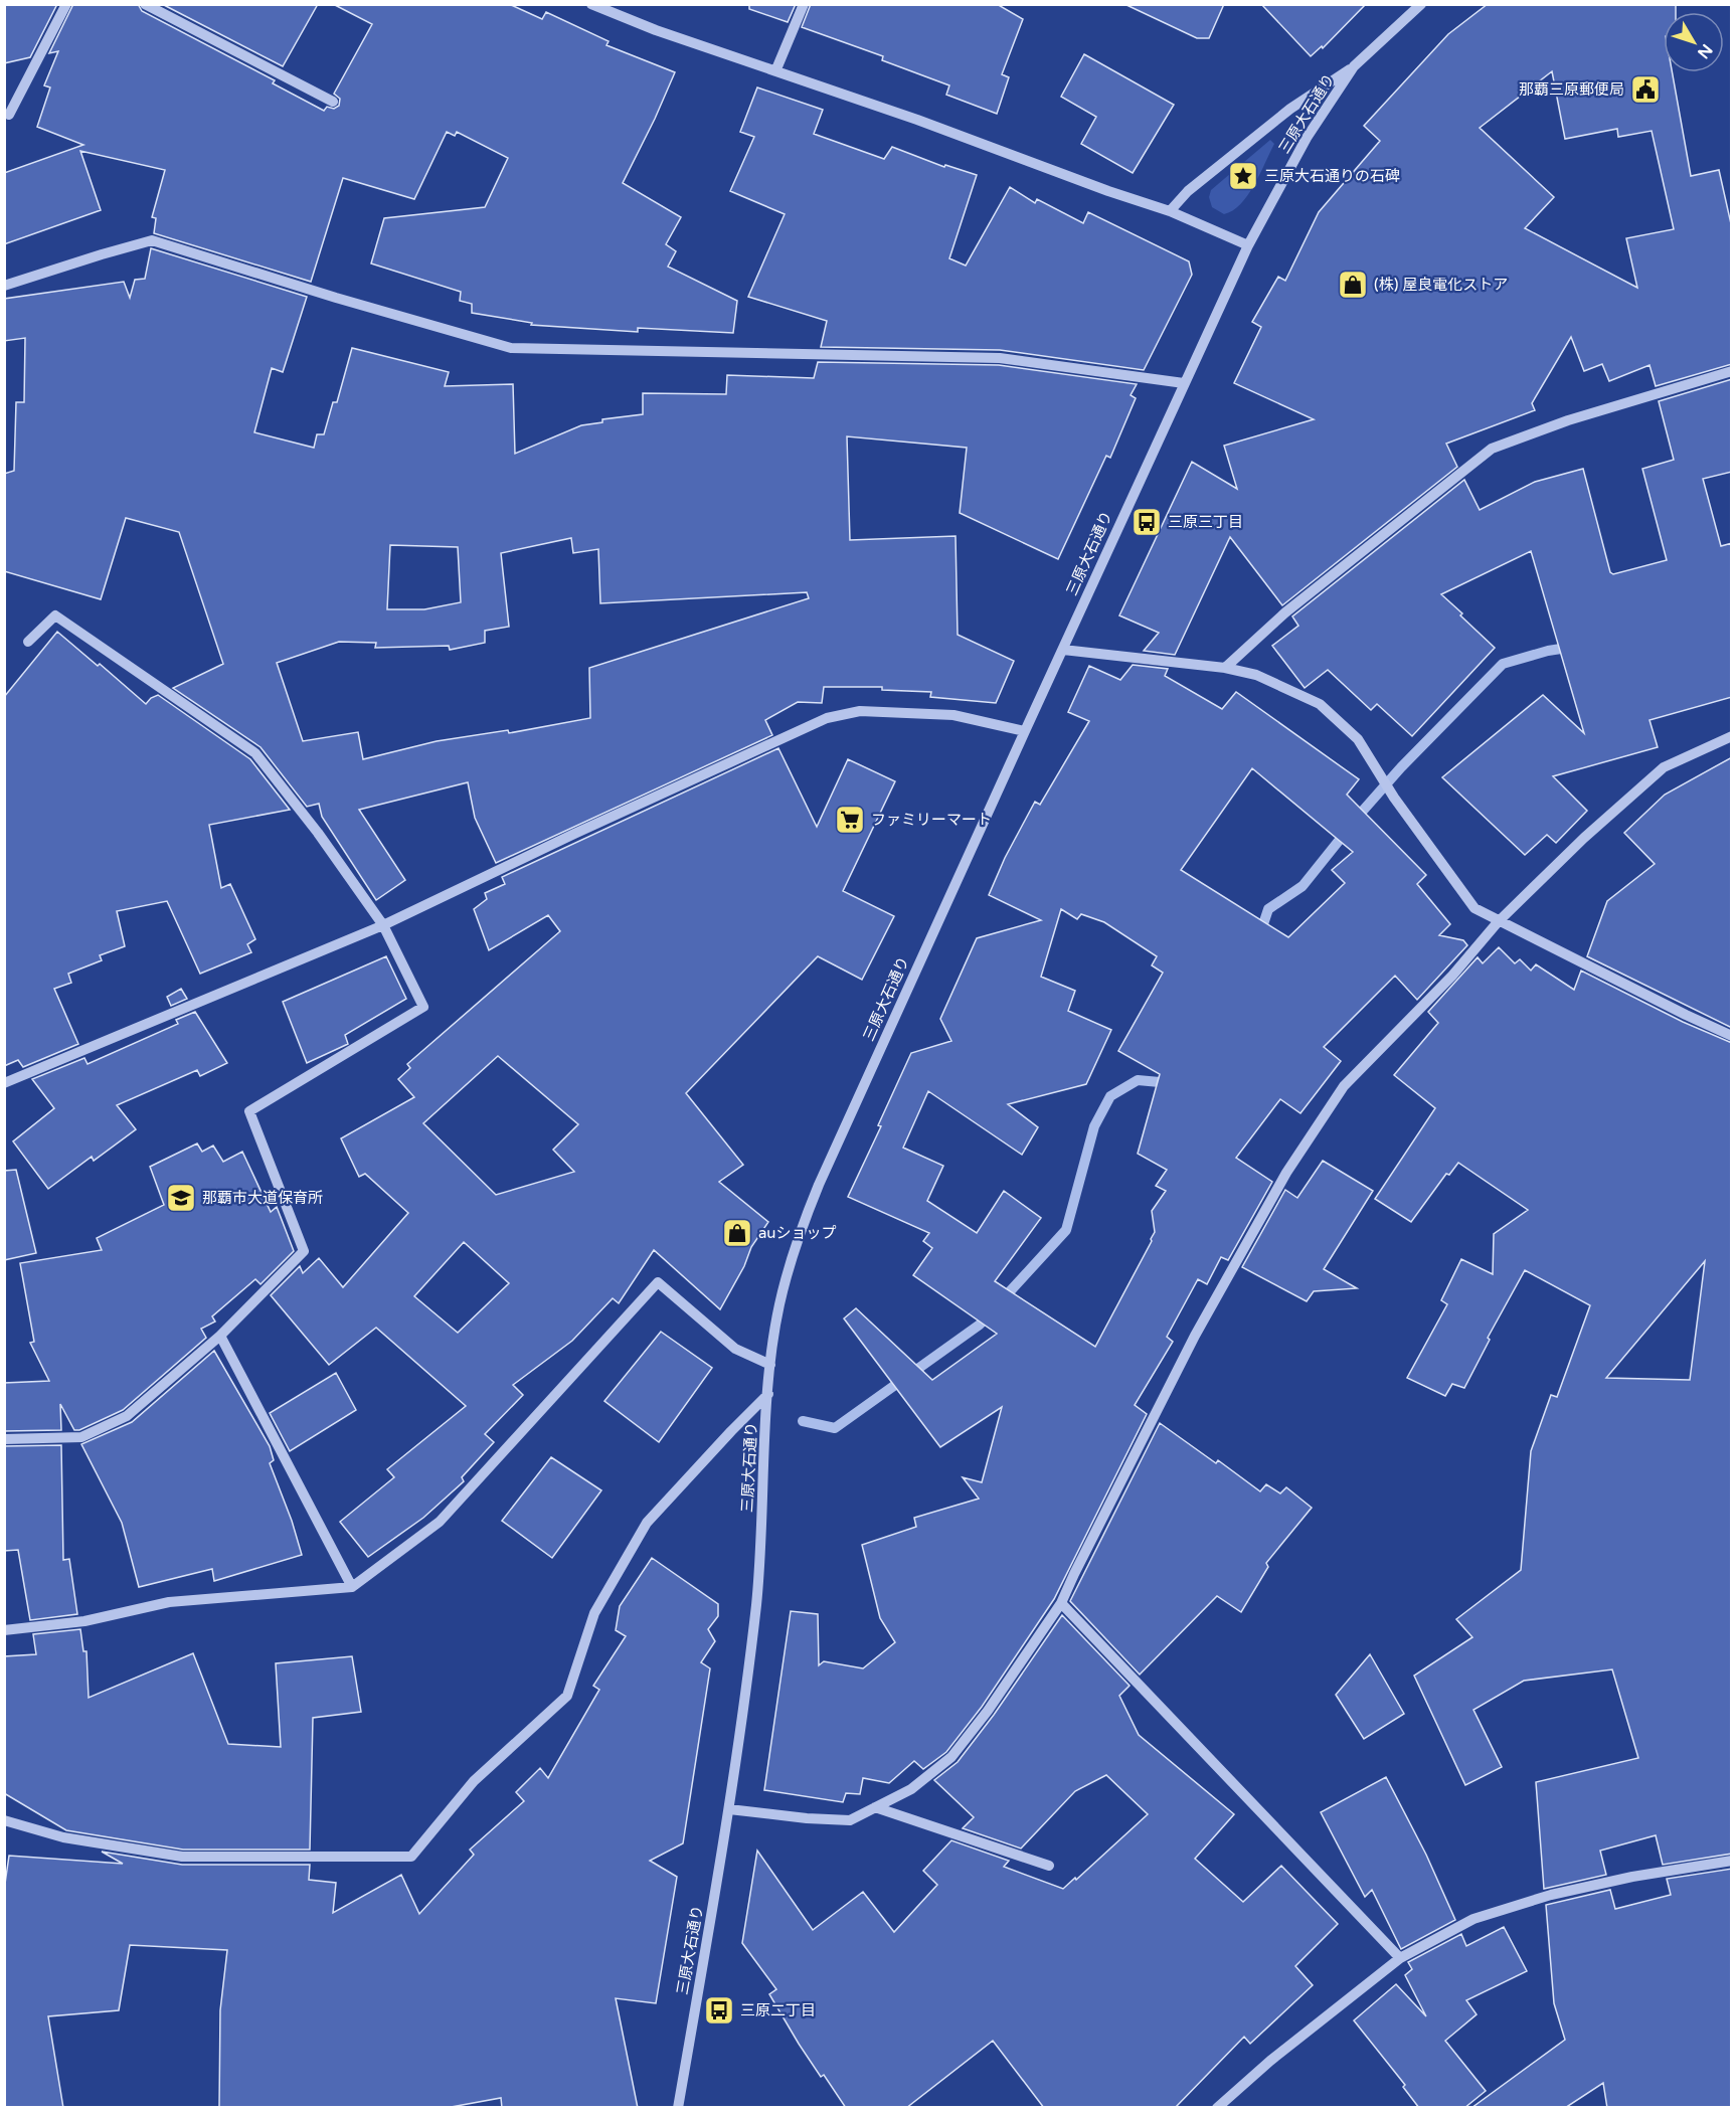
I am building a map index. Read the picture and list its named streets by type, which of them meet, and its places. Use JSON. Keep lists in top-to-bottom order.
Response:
{
  "streets": {
    "street": ["三原大石通り"]
  },
  "places": {
    "public building": ["那覇三原郵便局"],
    "place": ["三原大石通りの石碑"],
    "shop": ["(株) 屋良電化ストア", "auショップ"],
    "bus stop": ["三原三丁目", "三原二丁目"],
    "supermarket": ["ファミリーマート"],
    "school or university": ["那覇市大道保育所"]
  },
  "north": "bottom right"
}
